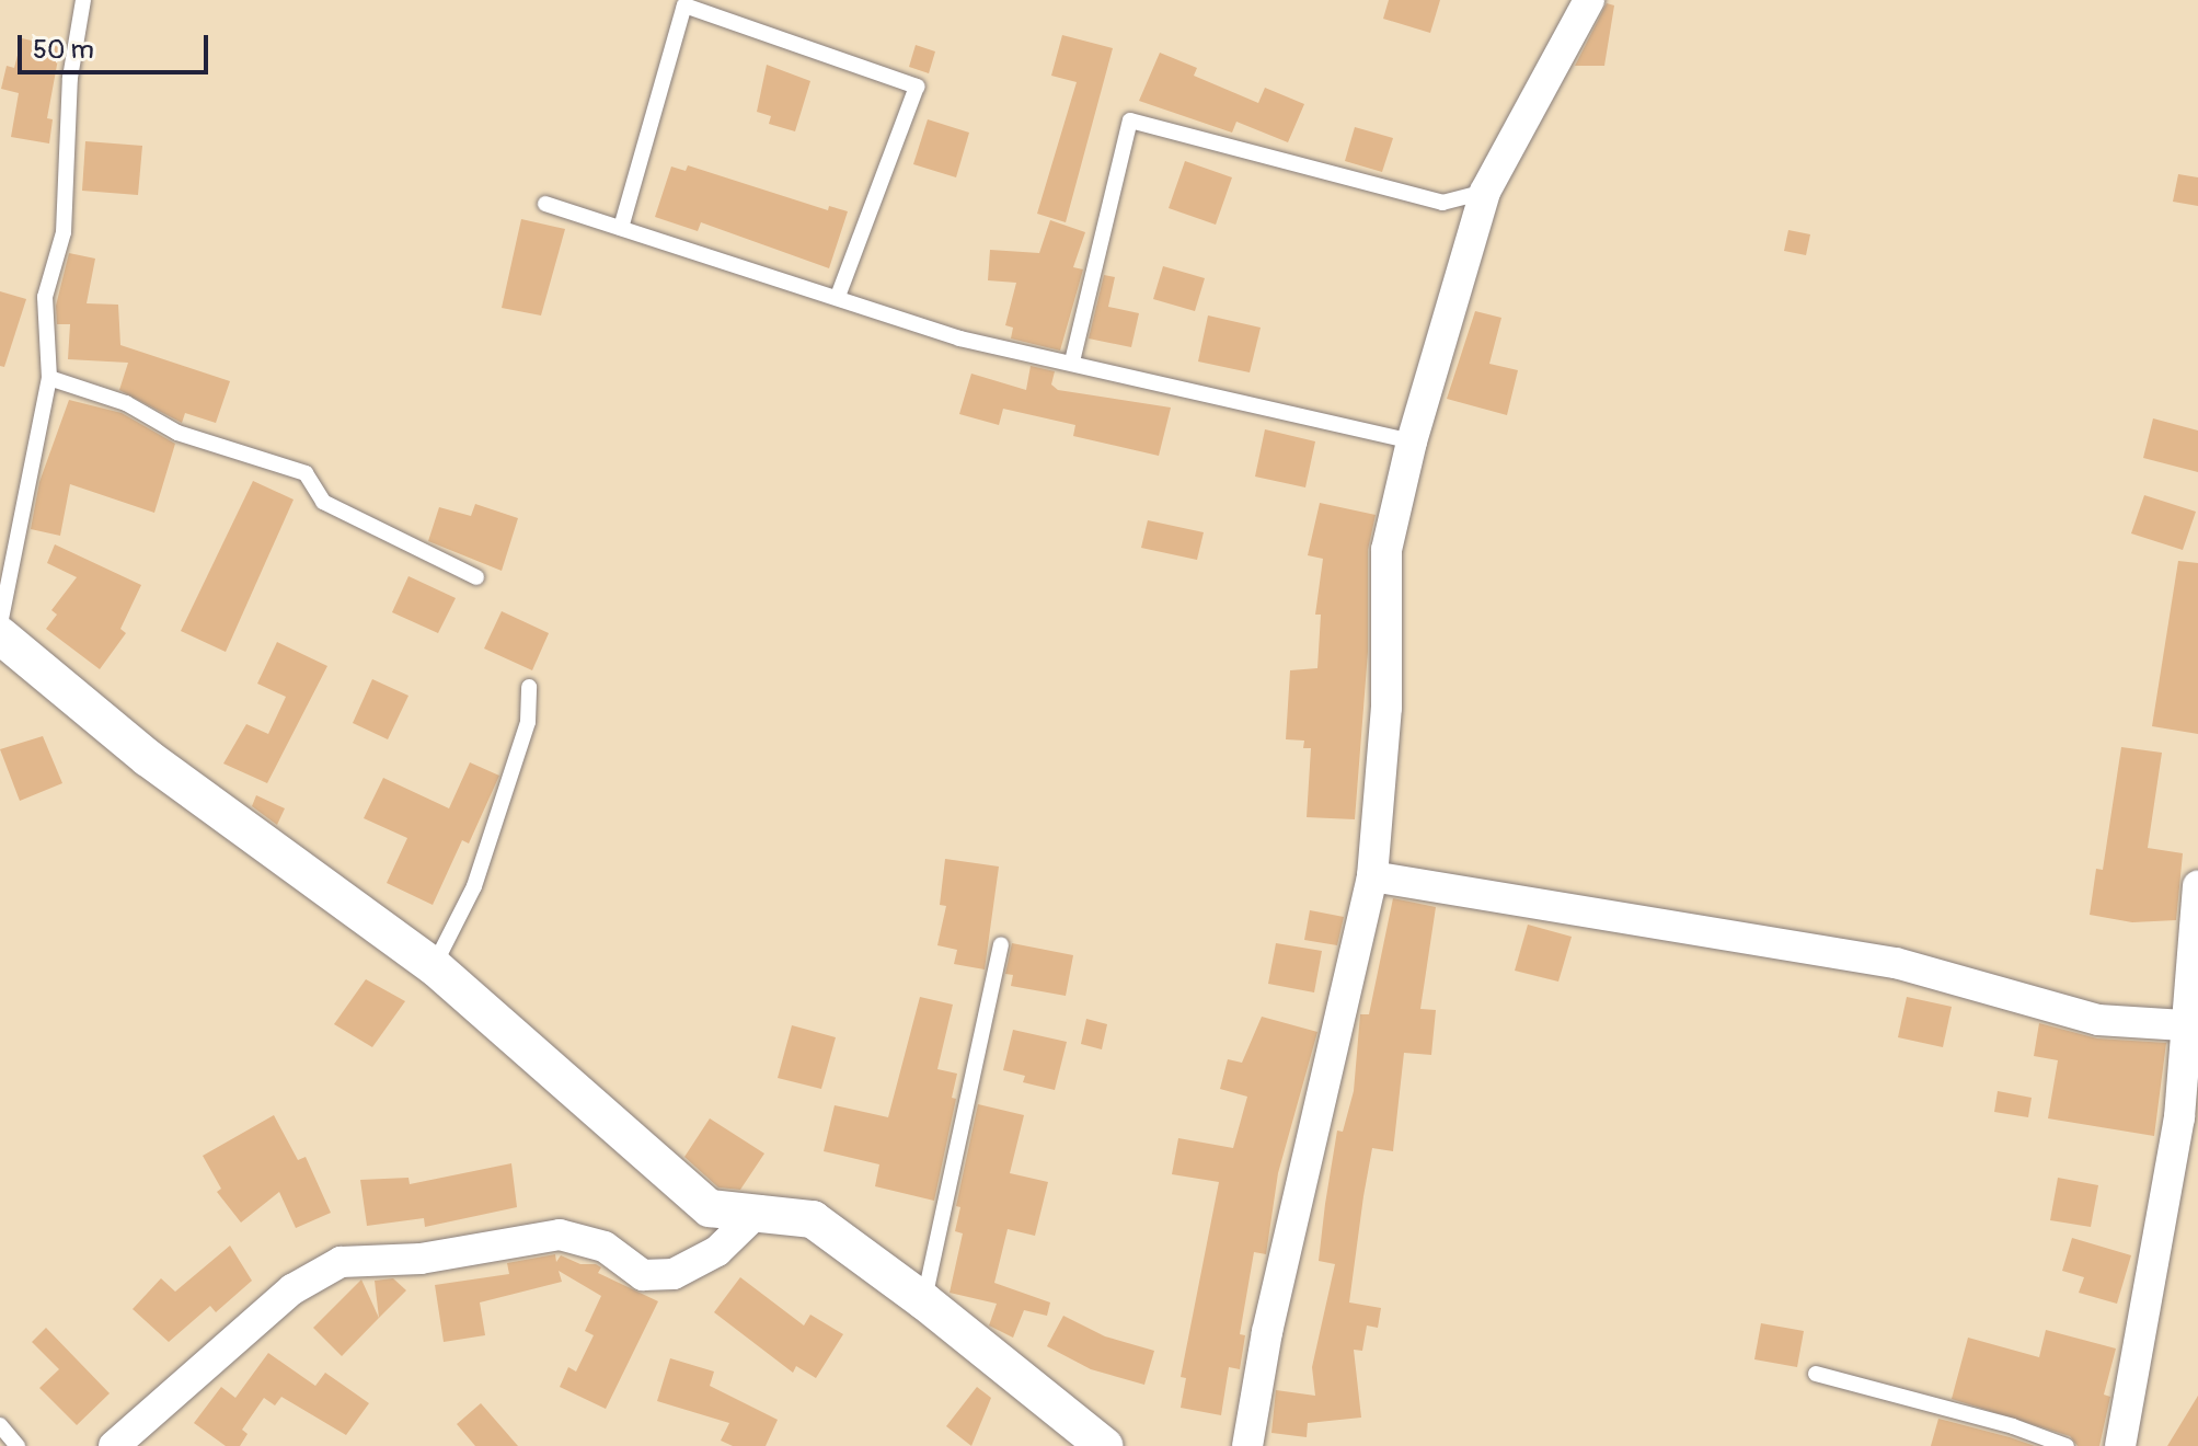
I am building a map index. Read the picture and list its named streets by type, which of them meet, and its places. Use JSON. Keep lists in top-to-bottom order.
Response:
{
  "scale_bar": "50 m"
}
